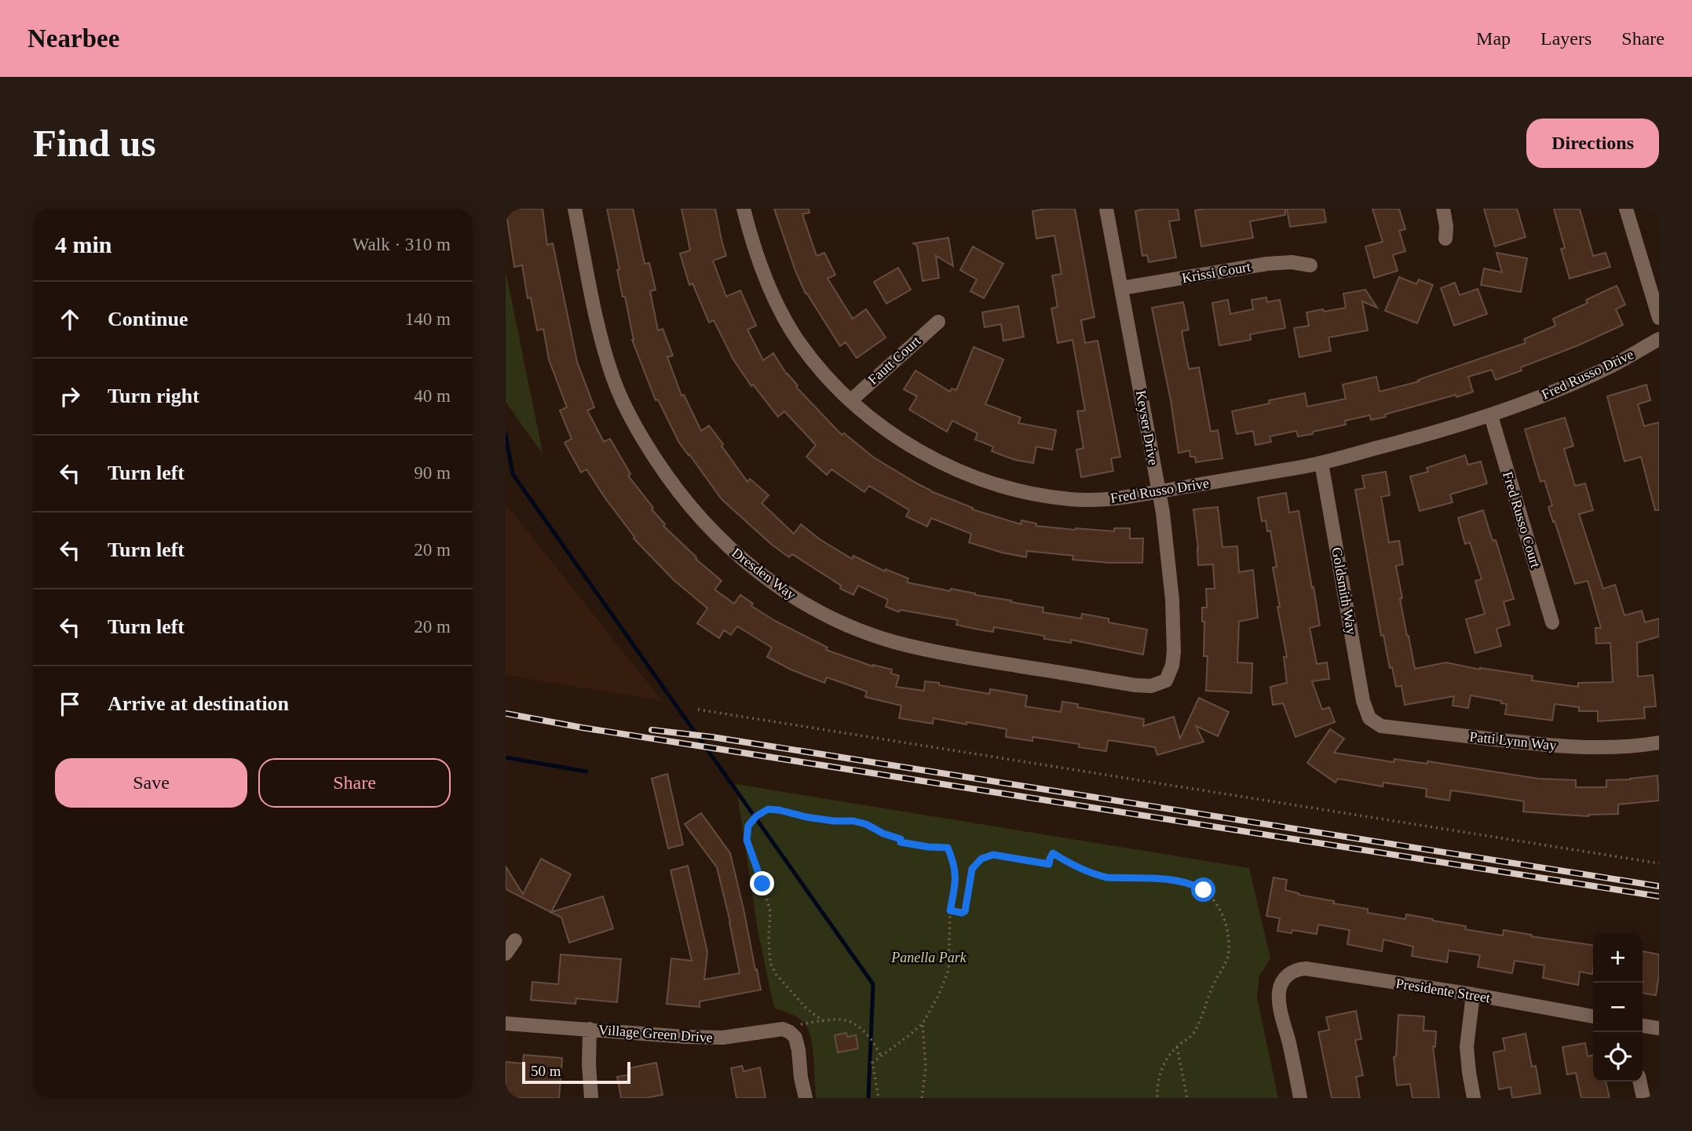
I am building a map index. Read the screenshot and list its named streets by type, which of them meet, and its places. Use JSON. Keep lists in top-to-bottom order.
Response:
{
  "streets": {
    "street": [
      "Krissi Court",
      "Fautt Court",
      "Fred Russo Drive",
      "Keyser Drive",
      "Fred Russo Court",
      "Dresden Way",
      "Goldsmith Way",
      "Patti Lynn Way",
      "Presidente Street",
      "Village Green Drive"
    ]
  },
  "crossings": [
    ["Krissi Court", "Keyser Drive"],
    ["Fautt Court", "Fred Russo Drive"],
    ["Fred Russo Drive", "Keyser Drive"],
    ["Fred Russo Drive", "Fred Russo Court"],
    ["Fred Russo Drive", "Goldsmith Way"],
    ["Keyser Drive", "Dresden Way"],
    ["Goldsmith Way", "Patti Lynn Way"]
  ],
  "parks": ["Panella Park"],
  "scale_bar": "50 m",
  "page": {
    "header": "Nearbee",
    "nav": ["Map", "Layers", "Share"],
    "buttons": [
      "Directions",
      ["Save", "Share"]
    ],
    "title": "Find us",
    "heading": ["4 min", "Walk · 310 m"],
    "list": [
      ["Continue", "140 m"],
      ["Turn right", "40 m"],
      ["Turn left", "90 m"],
      ["Turn left", "20 m"],
      ["Turn left", "20 m"],
      "Arrive at destination"
    ],
    "map_buttons": ["+", "−"],
    "scale": "50 m"
  }
}
